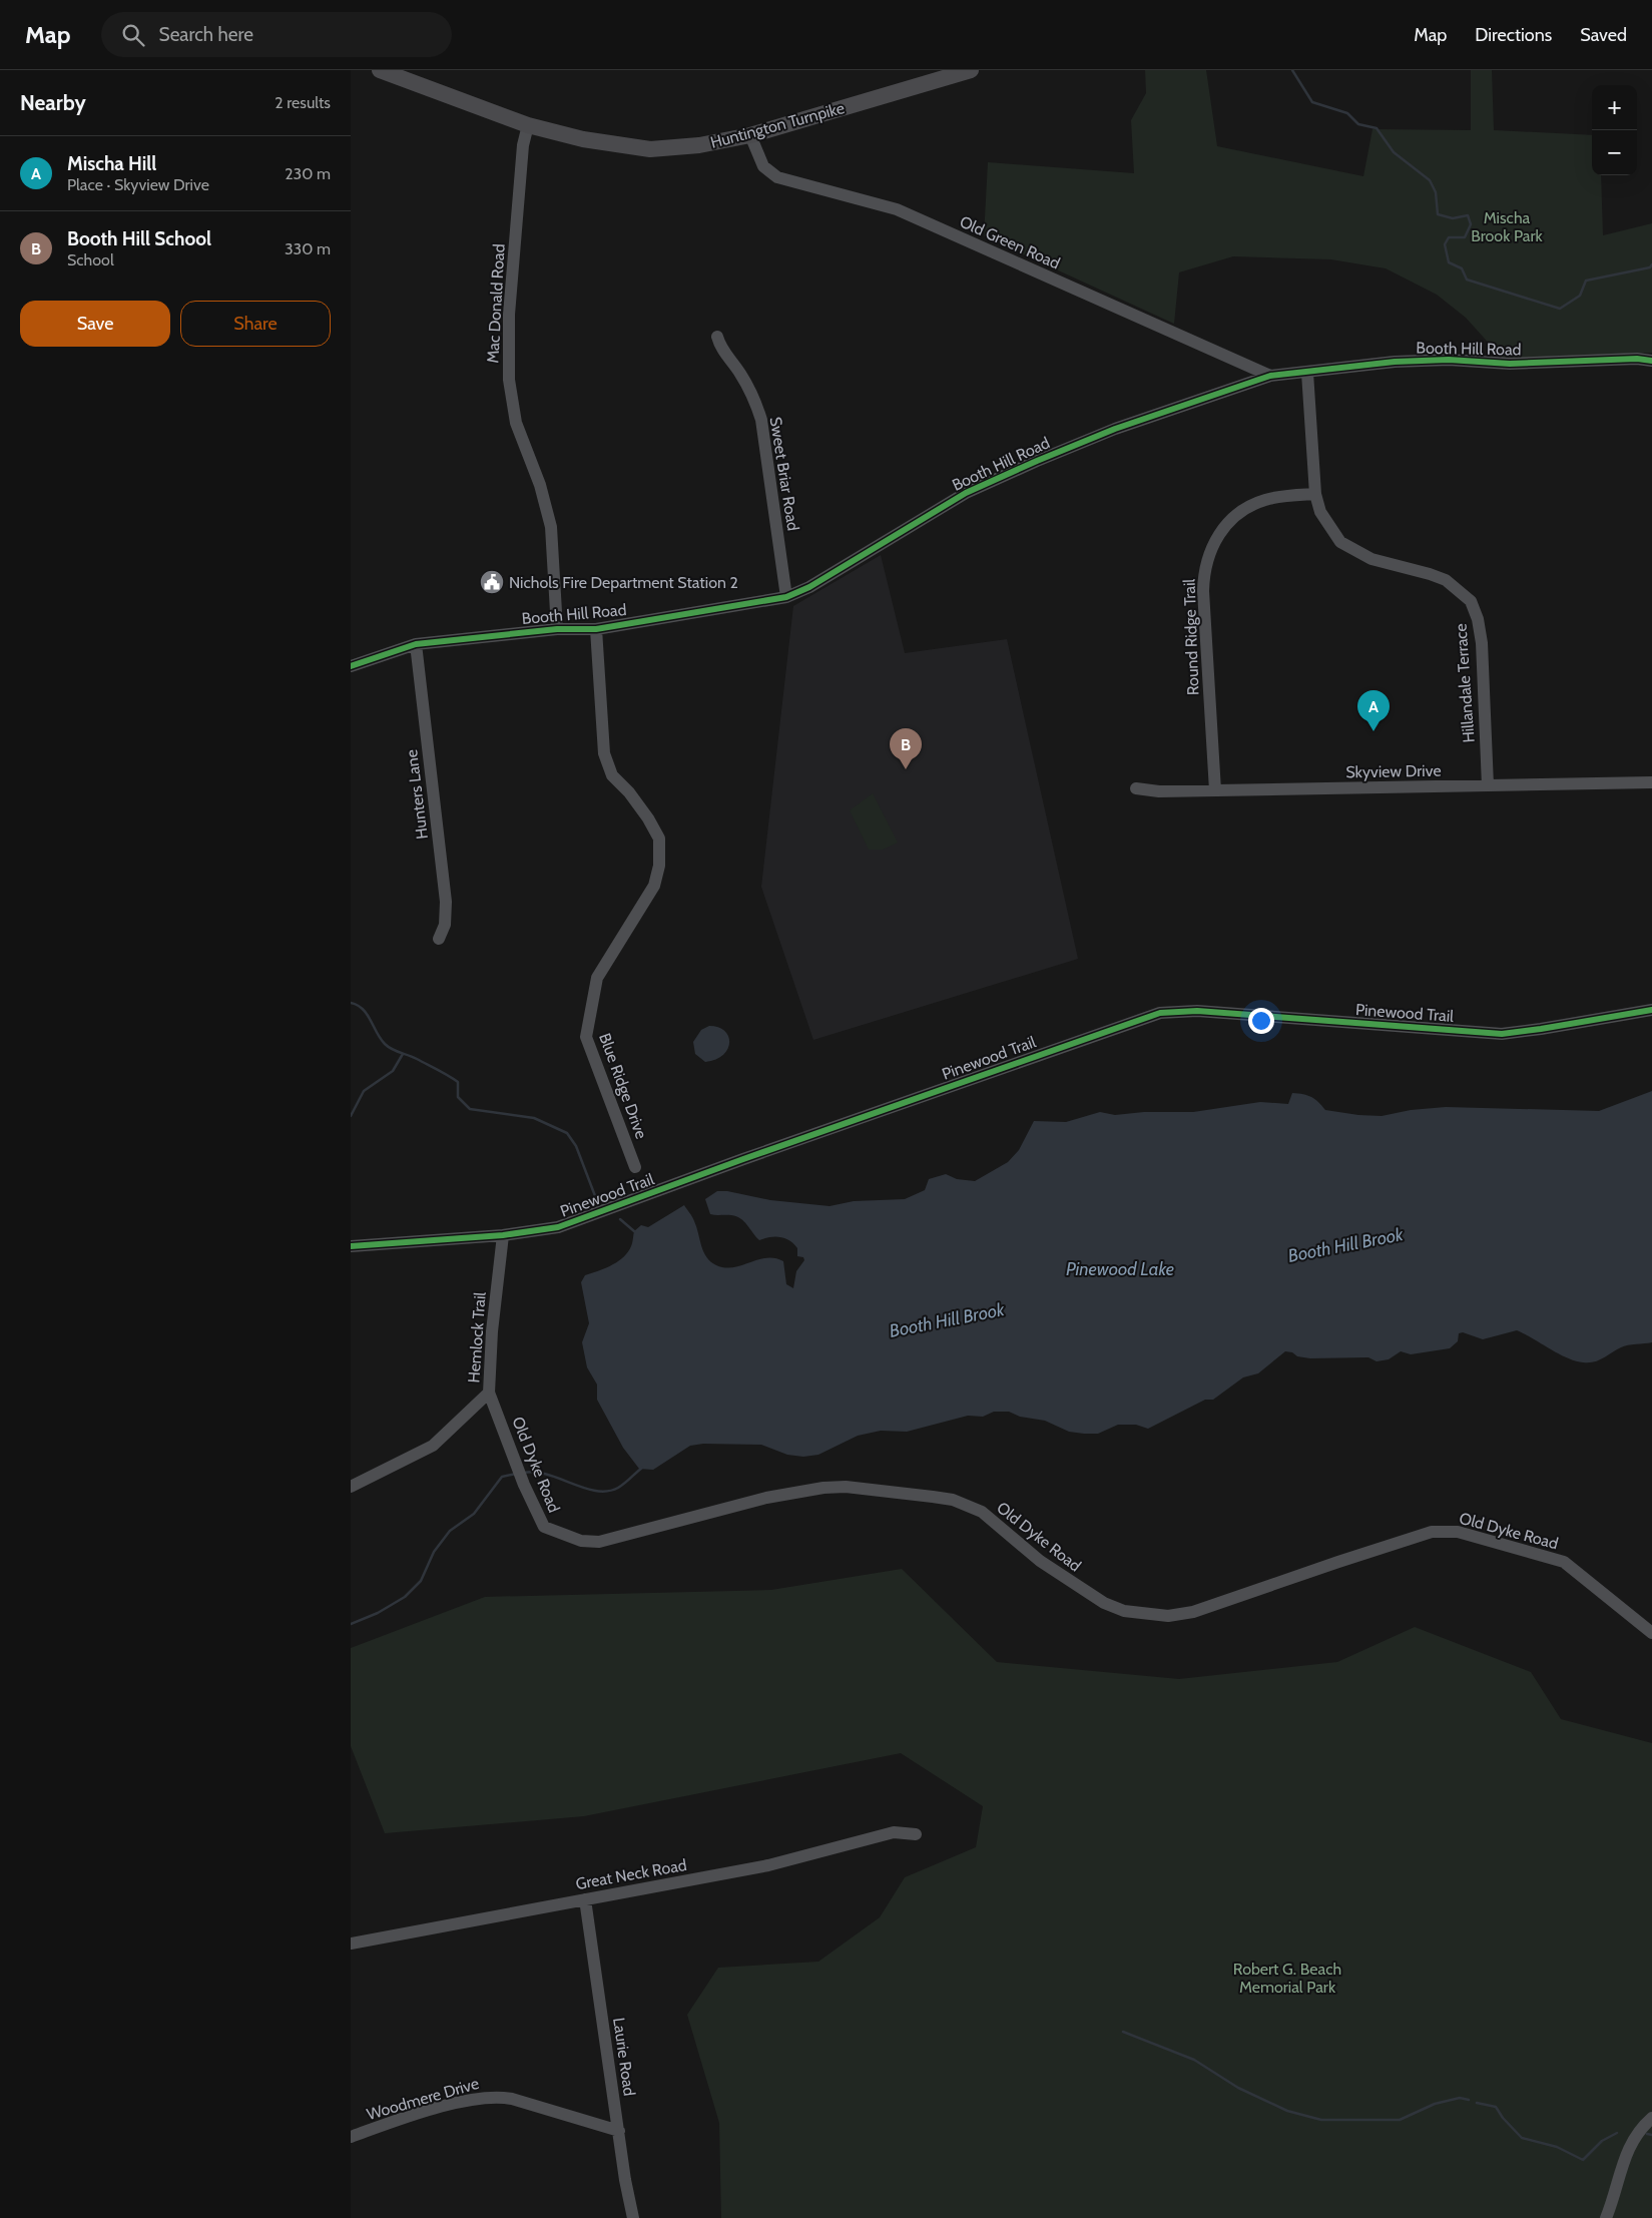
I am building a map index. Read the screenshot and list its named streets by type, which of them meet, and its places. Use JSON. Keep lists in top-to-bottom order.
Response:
{
  "streets": {
    "main road": ["Huntington Turnpike"],
    "street": [
      "Old Green Road",
      "Mac Donald Road",
      "Booth Hill Road",
      "Sweet Briar Road",
      "Round Ridge Trail",
      "Hillandale Terrace",
      "Skyview Drive",
      "Hunters Lane",
      "Pinewood Trail",
      "Blue Ridge Drive",
      "Hemlock Trail",
      "Old Dyke Road",
      "Great Neck Road",
      "Laurie Road",
      "Woodmere Drive"
    ]
  },
  "crossings": [
    ["Huntington Turnpike", "Old Green Road"],
    ["Huntington Turnpike", "Mac Donald Road"],
    ["Old Green Road", "Booth Hill Road"],
    ["Mac Donald Road", "Booth Hill Road"],
    ["Booth Hill Road", "Sweet Briar Road"],
    ["Booth Hill Road", "Hillandale Terrace"],
    ["Booth Hill Road", "Hunters Lane"],
    ["Booth Hill Road", "Blue Ridge Drive"],
    ["Round Ridge Trail", "Hillandale Terrace"],
    ["Round Ridge Trail", "Skyview Drive"],
    ["Hillandale Terrace", "Skyview Drive"],
    ["Pinewood Trail", "Hemlock Trail"],
    ["Hemlock Trail", "Old Dyke Road"],
    ["Great Neck Road", "Laurie Road"],
    ["Laurie Road", "Woodmere Drive"]
  ],
  "water": ["Booth Hill Brook", "Pinewood Lake"],
  "parks": ["Mischa Brook Park", "Robert G. Beach Memorial Park"],
  "places": {
    "public building": ["Nichols Fire Department Station 2"]
  },
  "page": {
    "header": "Map",
    "search": "Search here",
    "nav": ["Map", "Directions", "Saved"],
    "heading": ["Nearby", "2 results"],
    "map_buttons": ["+", "−"],
    "list": [
      {
        "mark": "A",
        "name": "Mischa Hill",
        "note": "Place · Skyview Drive",
        "value": "230 m"
      },
      {
        "mark": "B",
        "name": "Booth Hill School",
        "note": "School",
        "value": "330 m"
      }
    ],
    "buttons": ["Save", "Share"],
    "pins": ["A", "B"]
  }
}
